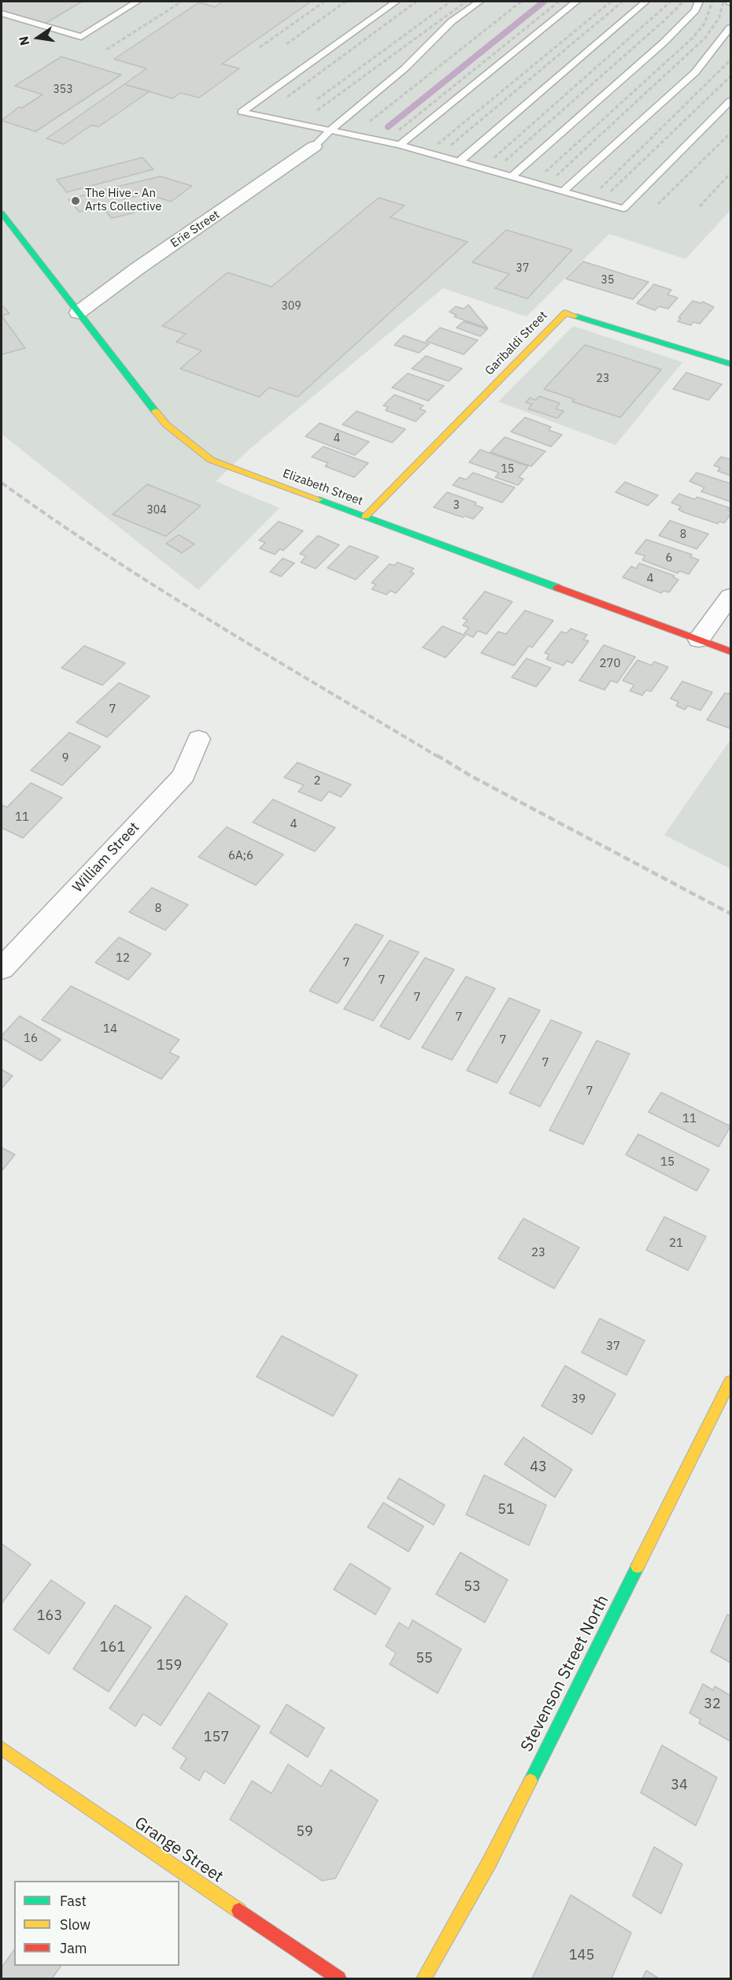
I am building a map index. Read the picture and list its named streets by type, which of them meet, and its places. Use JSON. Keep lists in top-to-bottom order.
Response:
{
  "streets": {
    "main road": [
      "Garibaldi Street",
      "Elizabeth Street",
      "Stevenson Street North",
      "Grange Street"
    ],
    "street": ["Erie Street", "William Street"]
  },
  "crossings": [
    ["Erie Street", "Elizabeth Street"],
    ["Garibaldi Street", "Elizabeth Street"]
  ],
  "places": ["The Hive - An Arts Collective"],
  "house_numbers": [
    "353",
    "37",
    "35",
    "309",
    "23",
    "4",
    "15",
    "3",
    "304",
    "8",
    "6",
    "4",
    "270",
    "7",
    "9",
    "2",
    "11",
    "4",
    "6A;6",
    "8",
    "12",
    "7",
    "7",
    "7",
    "7",
    "14",
    "16",
    "7",
    "7",
    "7",
    "11",
    "15",
    "21",
    "23",
    "37",
    "39",
    "43",
    "51",
    "53",
    "163",
    "161",
    "55",
    "159",
    "32",
    "157",
    "34",
    "59",
    "145"
  ],
  "legend": ["Fast", "Slow", "Jam"],
  "north": "left"
}
